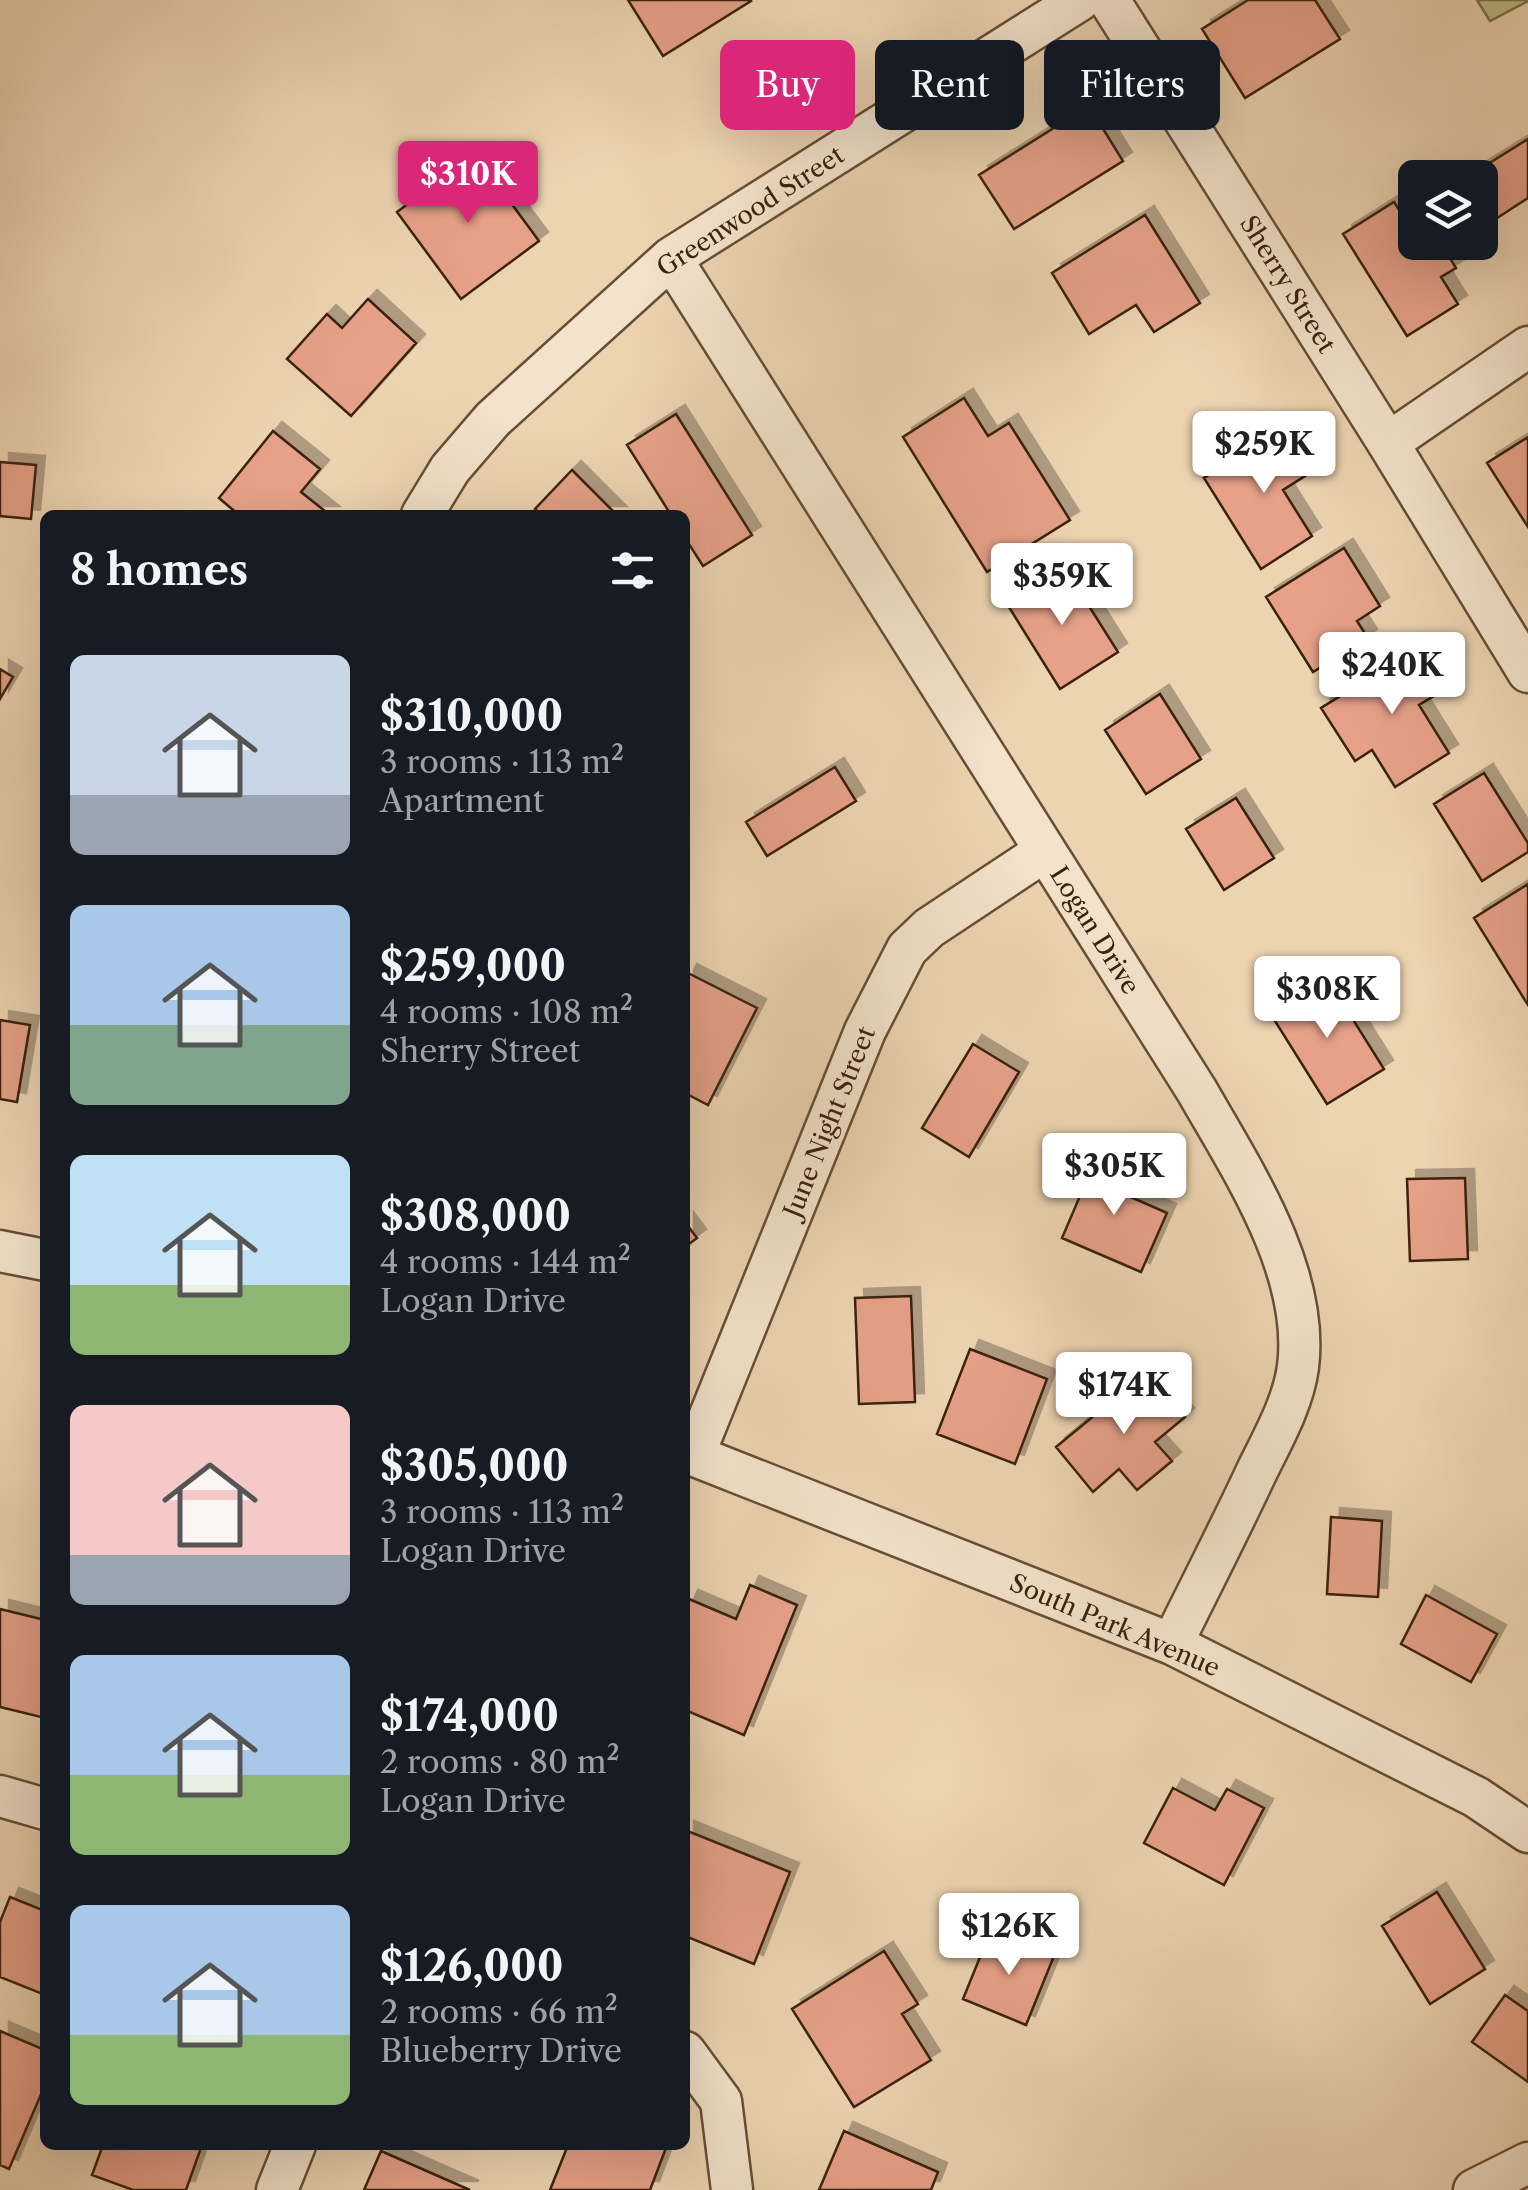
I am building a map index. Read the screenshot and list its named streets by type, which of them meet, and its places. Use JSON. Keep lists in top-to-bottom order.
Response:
{
  "streets": {
    "street": [
      "Greenwood Street",
      "Sherry Street",
      "Logan Drive",
      "June Night Street",
      "South Park Avenue"
    ]
  },
  "crossings": [
    ["Greenwood Street", "Logan Drive"],
    ["Logan Drive", "June Night Street"],
    ["Logan Drive", "South Park Avenue"],
    ["June Night Street", "South Park Avenue"]
  ],
  "page": {
    "chip": ["Buy", "Rent", "Filters"],
    "price": [
      "$310K",
      "$259K",
      "$359K",
      "$240K",
      "$308K",
      "$305K",
      "$174K",
      "$126K"
    ],
    "heading": "8 homes",
    "list": [
      {
        "name": "$310,000",
        "note": "3 rooms · 113 m² · Apartment"
      },
      {
        "name": "$259,000",
        "note": "4 rooms · 108 m² · Sherry Street"
      },
      {
        "name": "$308,000",
        "note": "4 rooms · 144 m² · Logan Drive"
      },
      {
        "name": "$305,000",
        "note": "3 rooms · 113 m² · Logan Drive"
      },
      {
        "name": "$174,000",
        "note": "2 rooms · 80 m² · Logan Drive"
      },
      {
        "name": "$126,000",
        "note": "2 rooms · 66 m² · Blueberry Drive"
      }
    ]
  }
}
